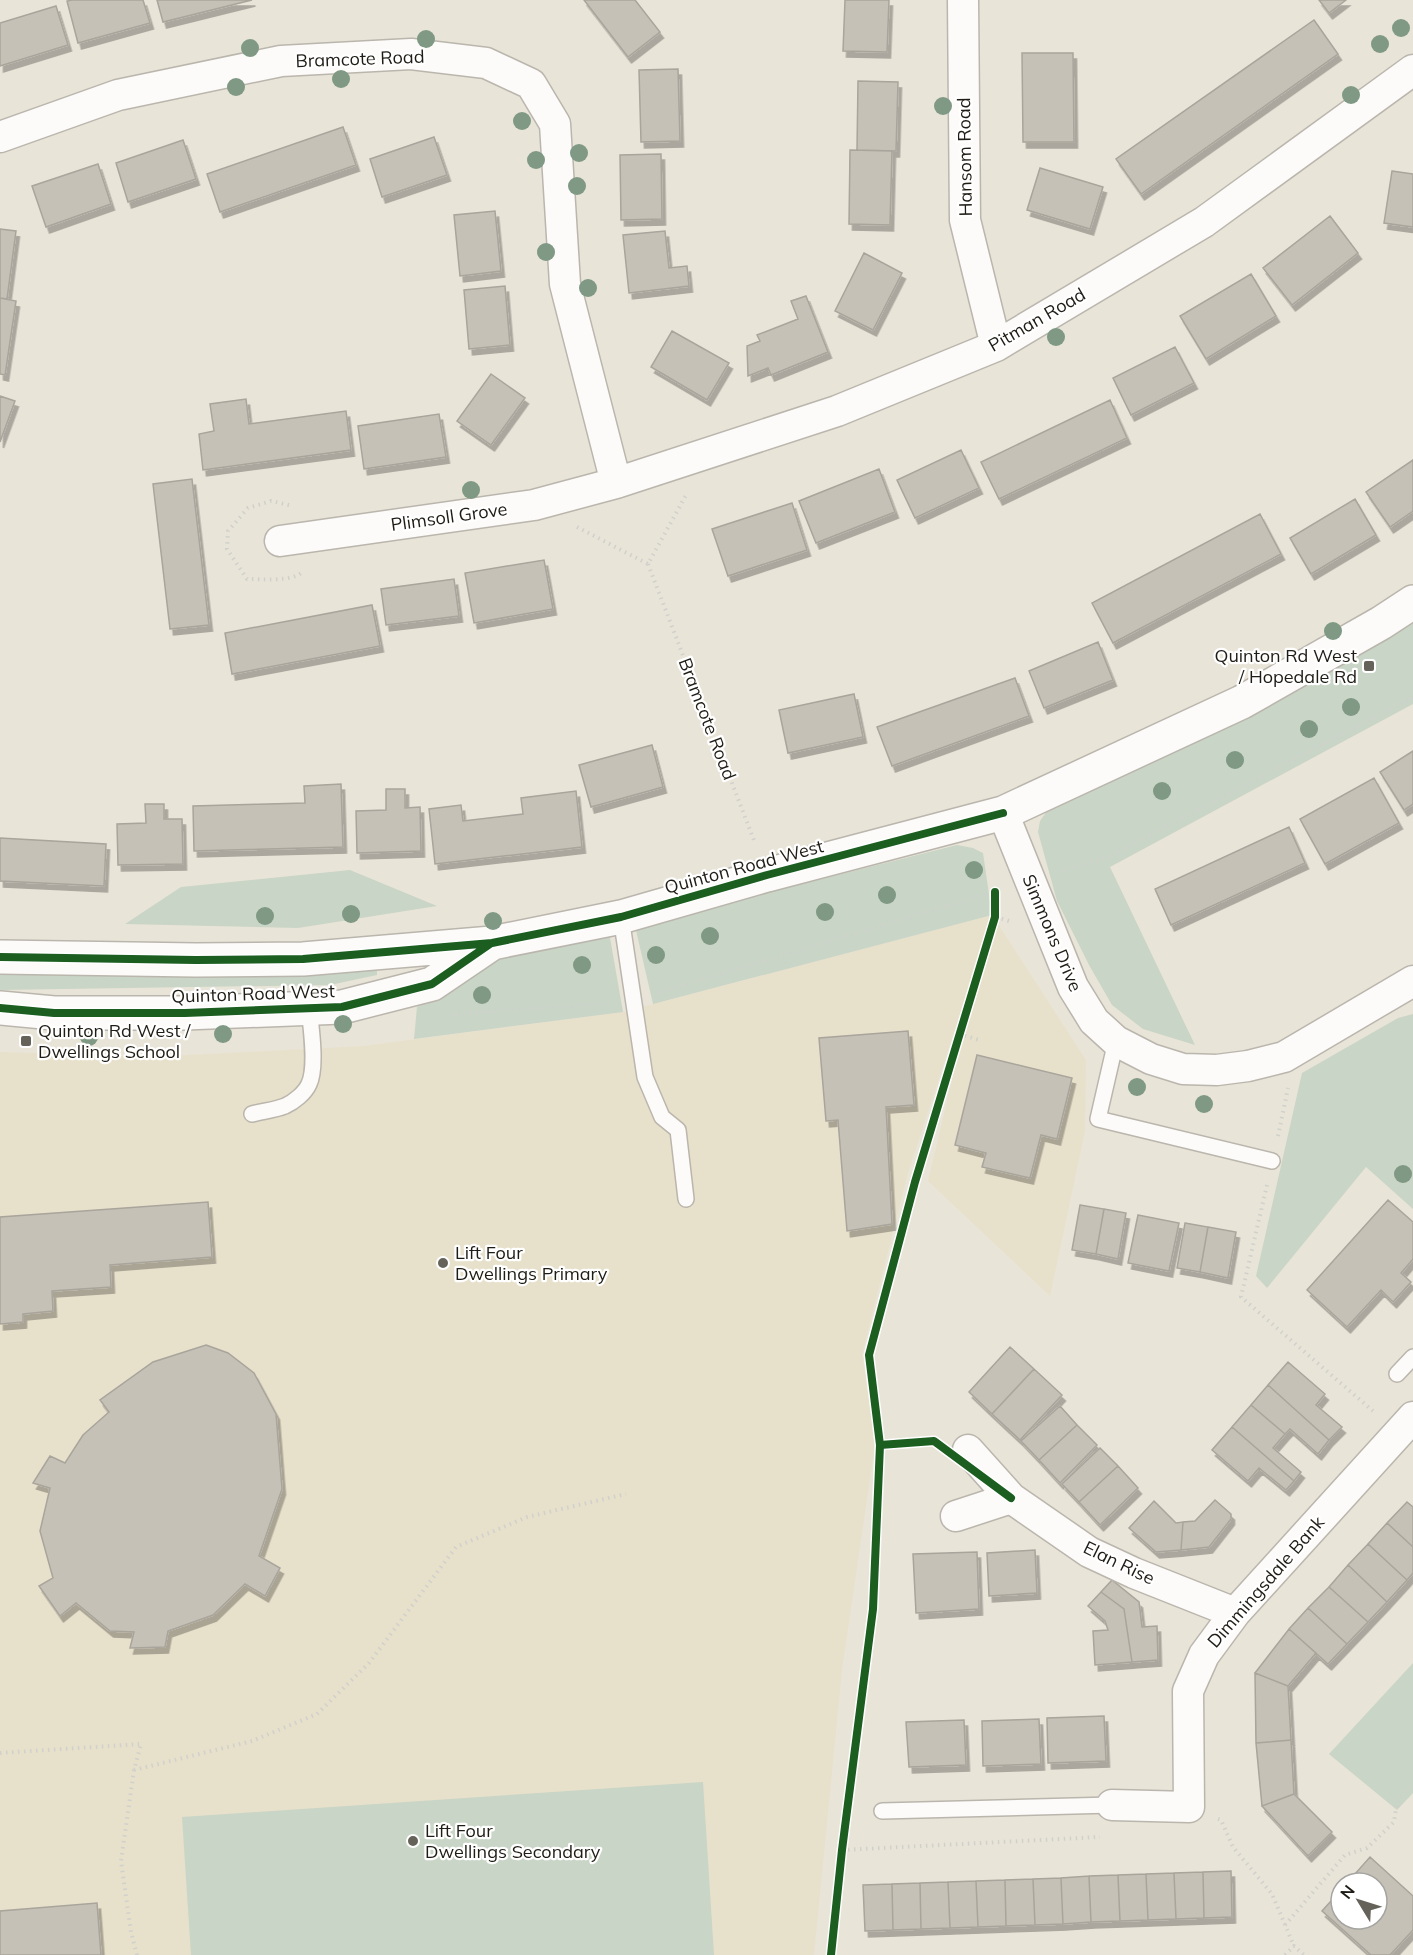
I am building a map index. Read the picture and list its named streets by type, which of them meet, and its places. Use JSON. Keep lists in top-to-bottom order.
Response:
{
  "streets": {
    "street": [
      "Bramcote Road",
      "Hansom Road",
      "Pitman Road",
      "Plimsoll Grove",
      "Quinton Road West",
      "Simmons Drive",
      "Elan Rise",
      "Dimmingsdale Bank"
    ]
  },
  "crossings": [
    ["Bramcote Road", "Pitman Road"],
    ["Bramcote Road", "Plimsoll Grove"],
    ["Bramcote Road", "Quinton Road West"],
    ["Hansom Road", "Pitman Road"],
    ["Pitman Road", "Plimsoll Grove"],
    ["Quinton Road West", "Simmons Drive"],
    ["Elan Rise", "Dimmingsdale Bank"]
  ],
  "places": {
    "transit": ["Quinton Rd West / Hopedale Rd", "Quinton Rd West / Dwellings School"],
    "other": ["Lift Four Dwellings Primary", "Lift Four Dwellings Secondary"]
  },
  "north": "top left"
}
